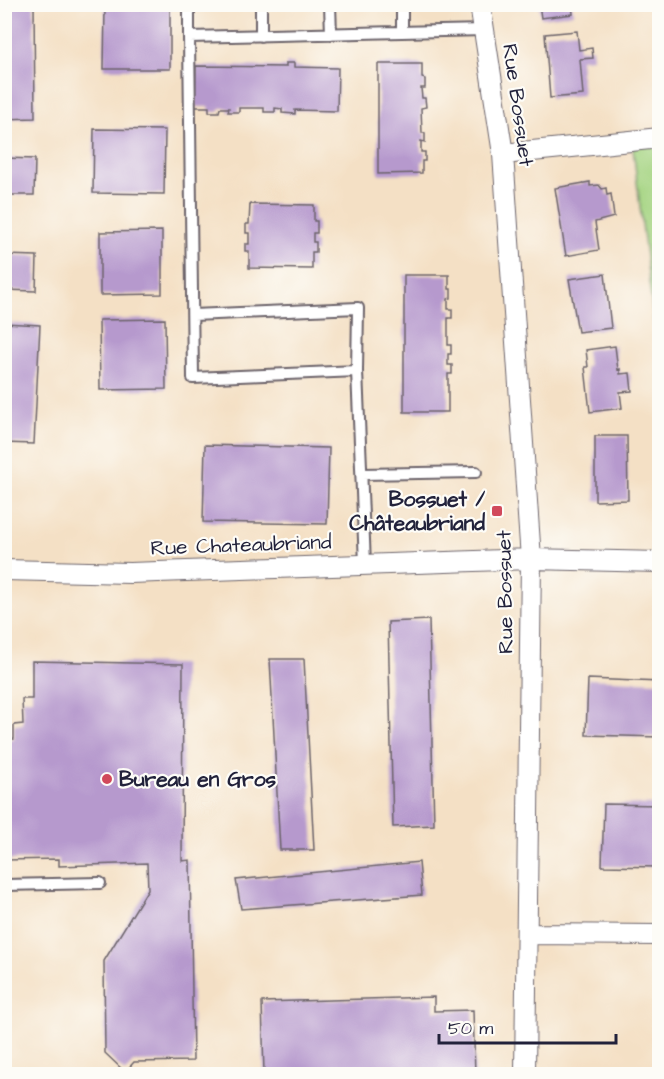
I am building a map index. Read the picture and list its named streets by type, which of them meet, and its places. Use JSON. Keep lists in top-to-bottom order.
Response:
{
  "streets": {
    "street": ["Rue Bossuet", "Rue Chateaubriand"]
  },
  "crossings": [
    ["Rue Bossuet", "Rue Chateaubriand"]
  ],
  "places": {
    "transit": ["Bossuet / Châteaubriand"],
    "other": ["Bureau en Gros"]
  },
  "scale_bar": "50 m"
}
